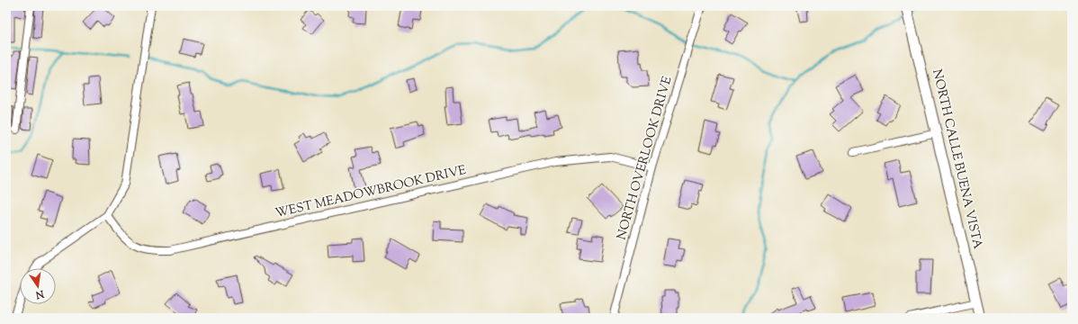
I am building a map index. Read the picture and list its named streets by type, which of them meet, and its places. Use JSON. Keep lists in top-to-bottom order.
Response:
{
  "streets": {
    "street": ["NORTH OVERLOOK DRIVE", "NORTH CALLE BUENA VISTA", "WEST MEADOWBROOK DRIVE"]
  },
  "crossings": [
    ["NORTH OVERLOOK DRIVE", "WEST MEADOWBROOK DRIVE"]
  ],
  "north": "bottom"
}
